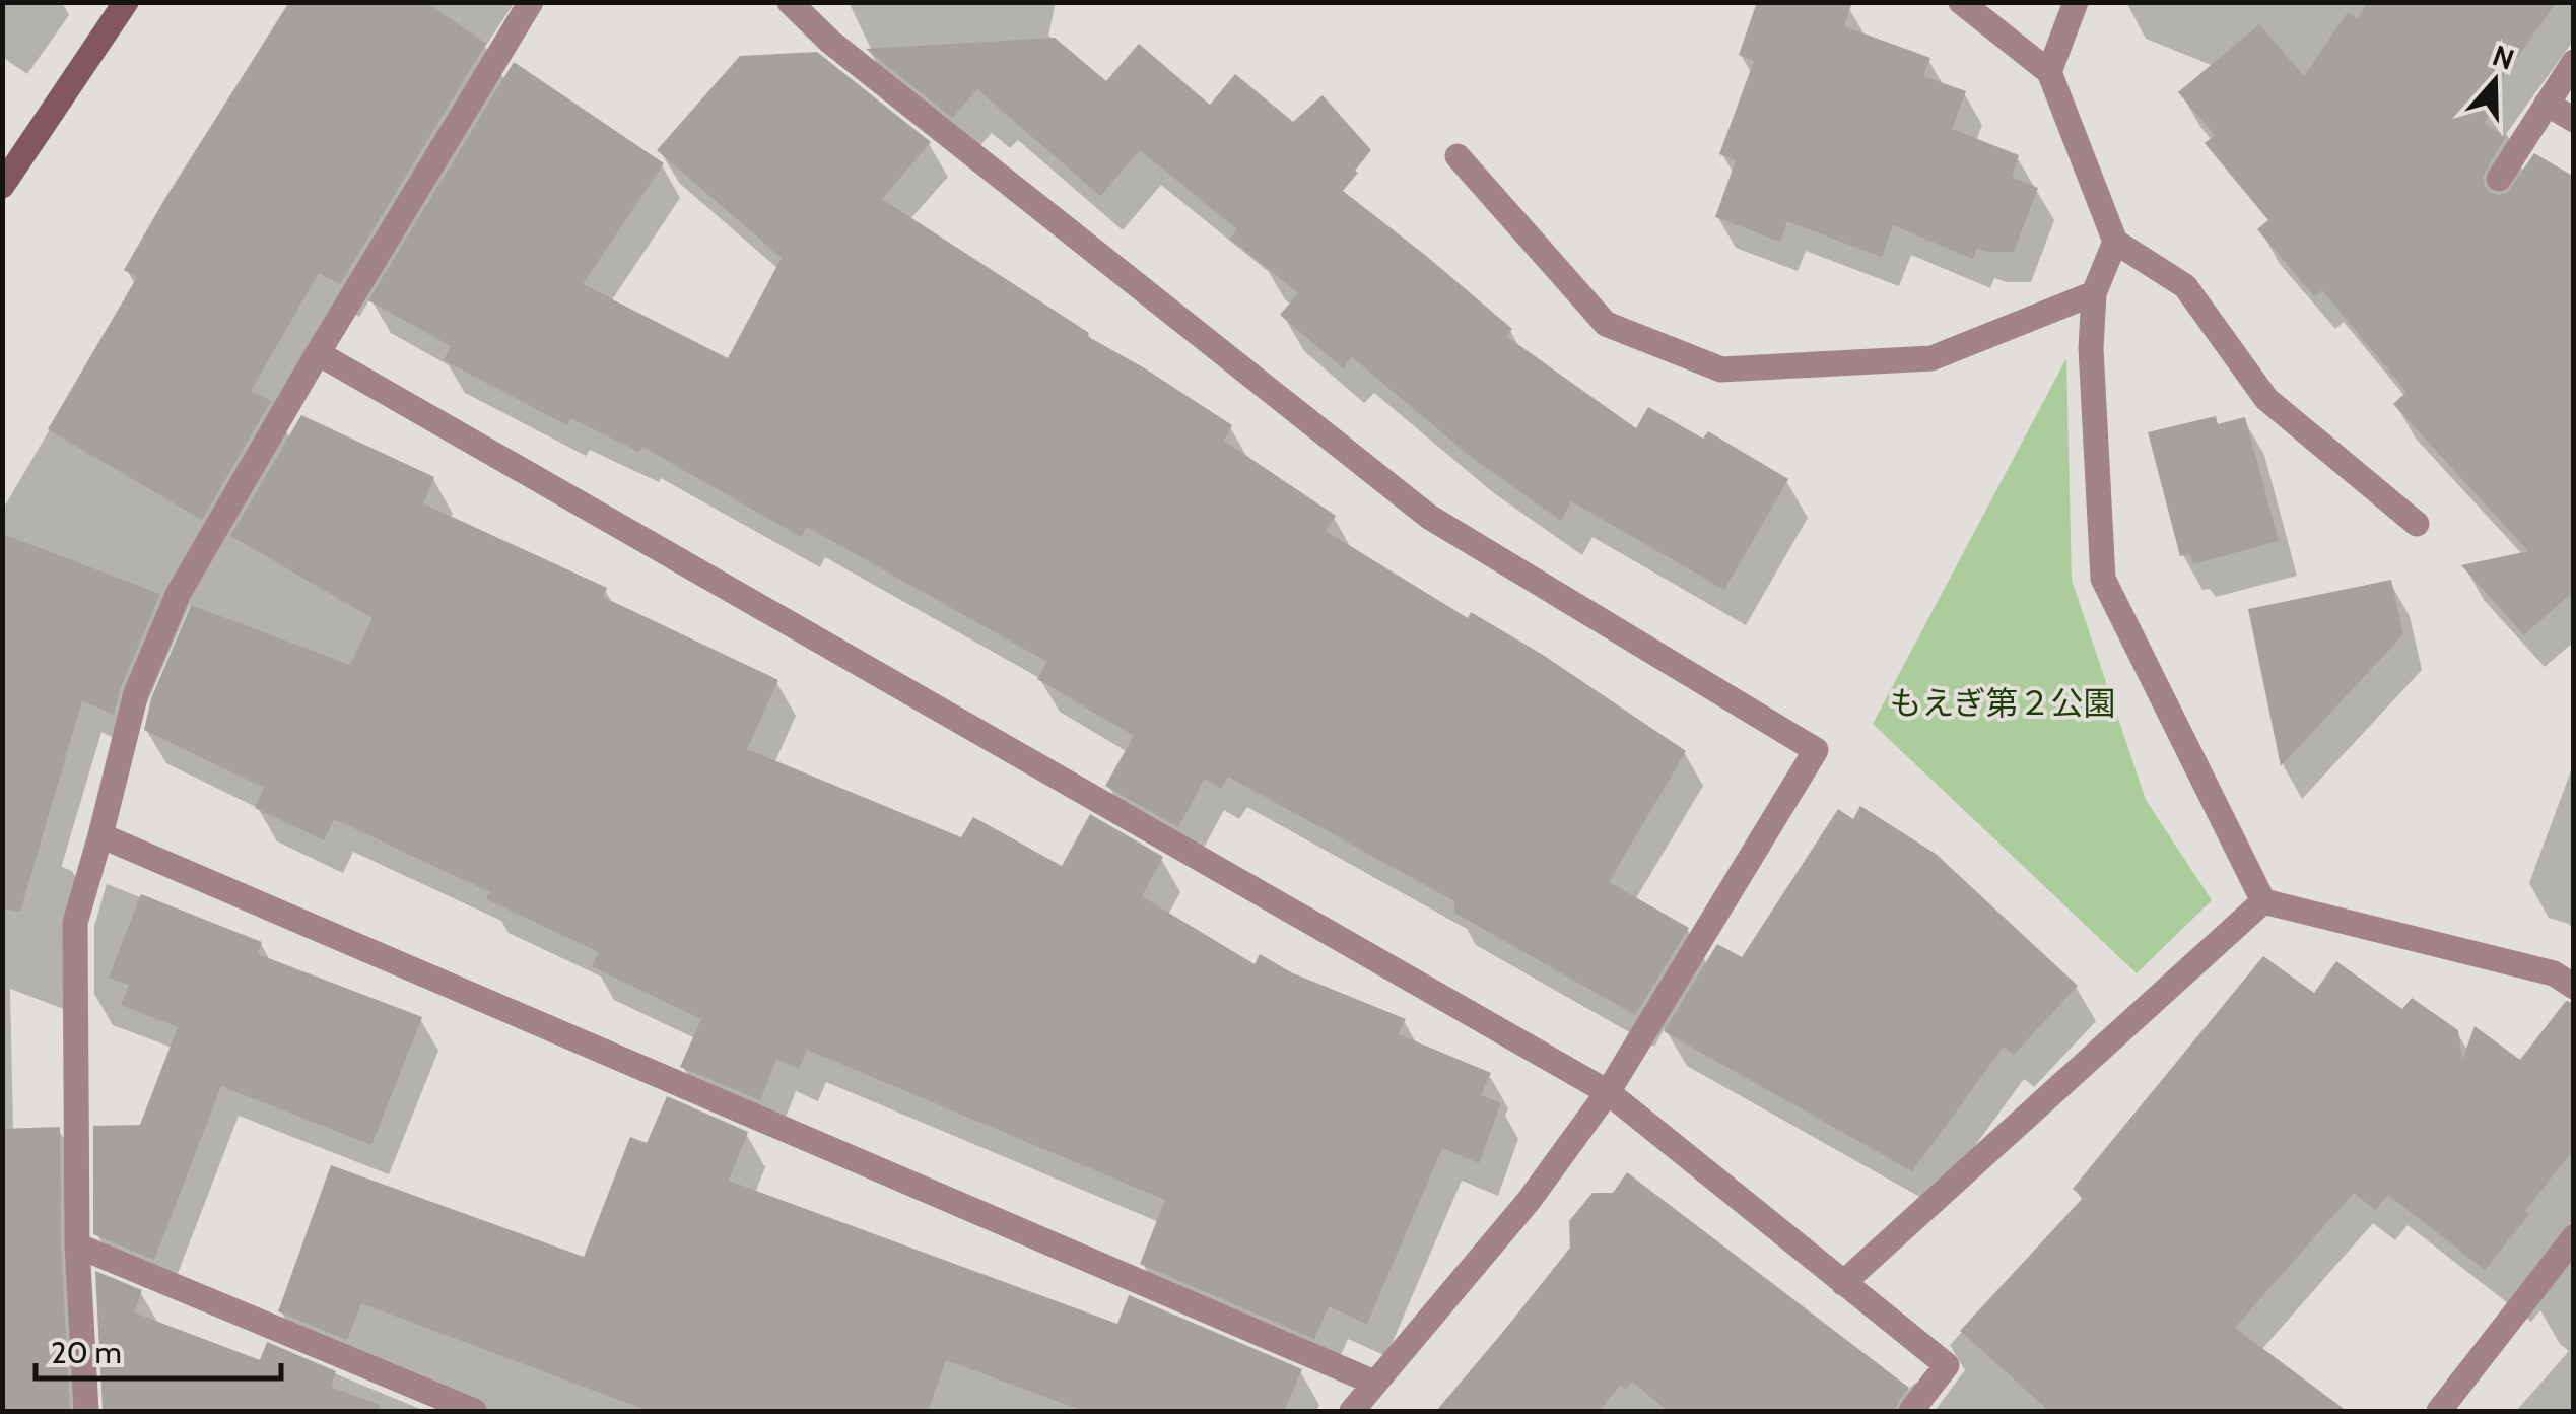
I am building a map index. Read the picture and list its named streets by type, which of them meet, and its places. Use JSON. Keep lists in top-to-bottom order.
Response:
{
  "parks": ["もえぎ第２公園"],
  "scale_bar": "20 m",
  "north": "top"
}
